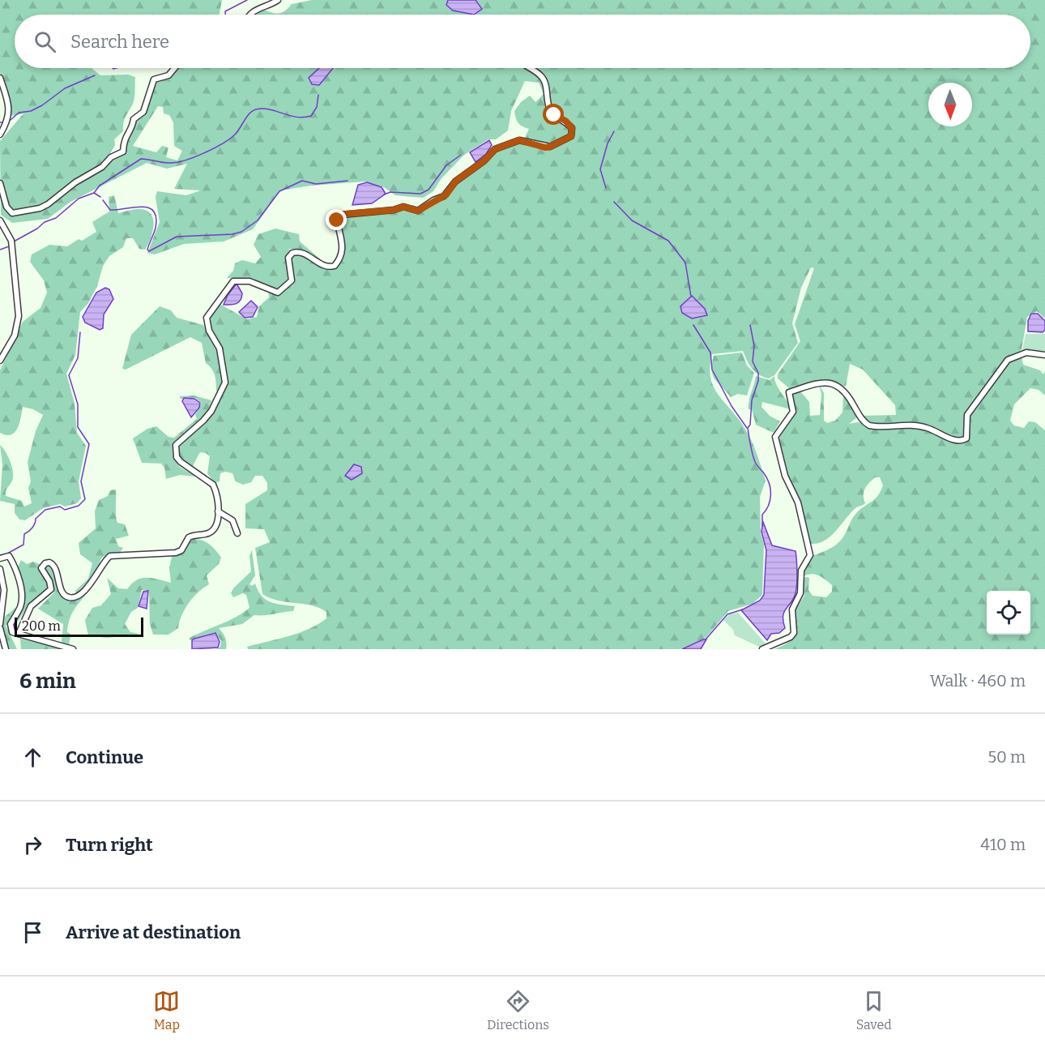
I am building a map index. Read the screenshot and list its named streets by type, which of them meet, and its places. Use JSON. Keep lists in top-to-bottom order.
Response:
{
  "scale_bar": "200 m",
  "north": "bottom",
  "page": {
    "search": "Search here",
    "scale": "200 m",
    "heading": ["6 min", "Walk · 460 m"],
    "list": [
      ["Continue", "50 m"],
      ["Turn right", "410 m"],
      "Arrive at destination"
    ],
    "nav": ["Map", "Directions", "Saved"]
  }
}
